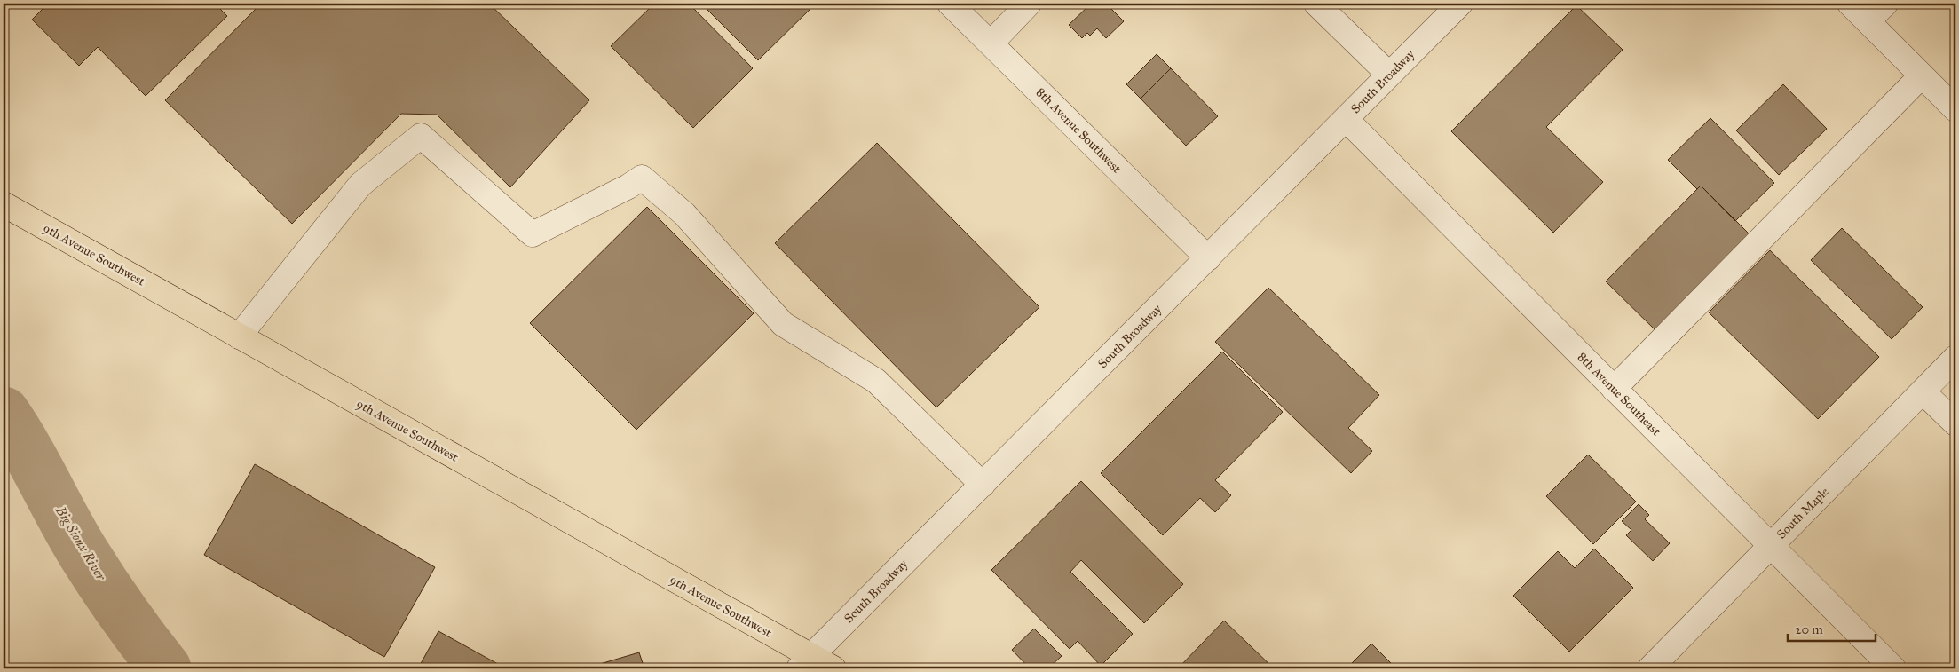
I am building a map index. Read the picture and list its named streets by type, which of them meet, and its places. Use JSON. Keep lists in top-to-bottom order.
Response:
{
  "streets": {
    "main road": ["9th Avenue Southwest"],
    "street": [
      "South Broadway",
      "8th Avenue Southwest",
      "8th Avenue Southeast",
      "South Maple"
    ]
  },
  "crossings": [
    ["South Broadway", "8th Avenue Southwest"],
    ["South Broadway", "9th Avenue Southwest"],
    ["South Broadway", "8th Avenue Southeast"],
    ["8th Avenue Southeast", "South Maple"]
  ],
  "water": ["Big Sioux River"],
  "scale_bar": "20 m"
}
